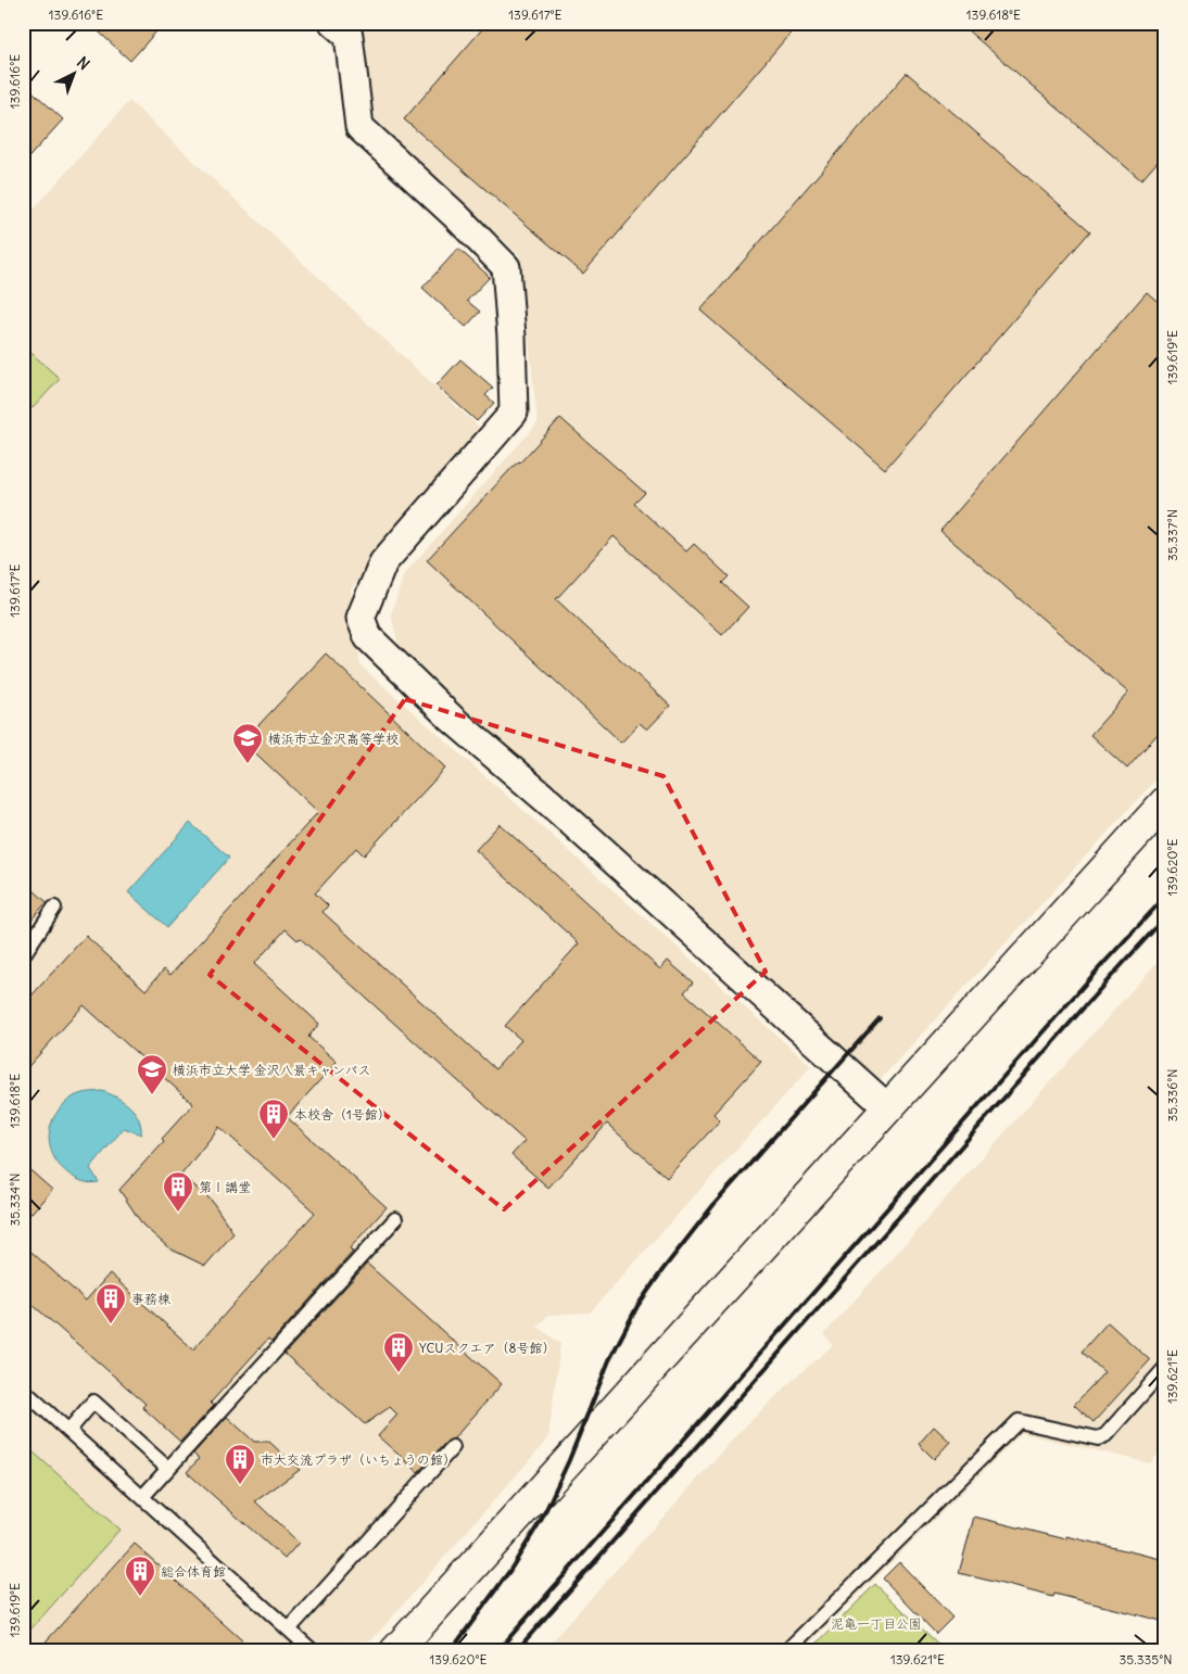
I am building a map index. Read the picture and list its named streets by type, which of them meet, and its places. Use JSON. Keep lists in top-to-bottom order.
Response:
{
  "parks": ["泥亀一丁目公園"],
  "places": {
    "school or university": ["横浜市立金沢高等学校", "横浜市立大学 金沢八景キャンパス"],
    "building": [
      "本校舎（1号館）",
      "第Ⅰ講堂",
      "事務棟",
      "YCUスクエア（8号館）",
      "市大交流プラザ（いちょうの館）",
      "総合体育館"
    ]
  },
  "north": "top right",
  "coordinates": [
    "139.616°E",
    "139.617°E",
    "139.618°E",
    "139.619°E",
    "35.337°N",
    "139.620°E",
    "35.336°N",
    "35.334°N",
    "139.621°E",
    "35.335°N"
  ]
}
